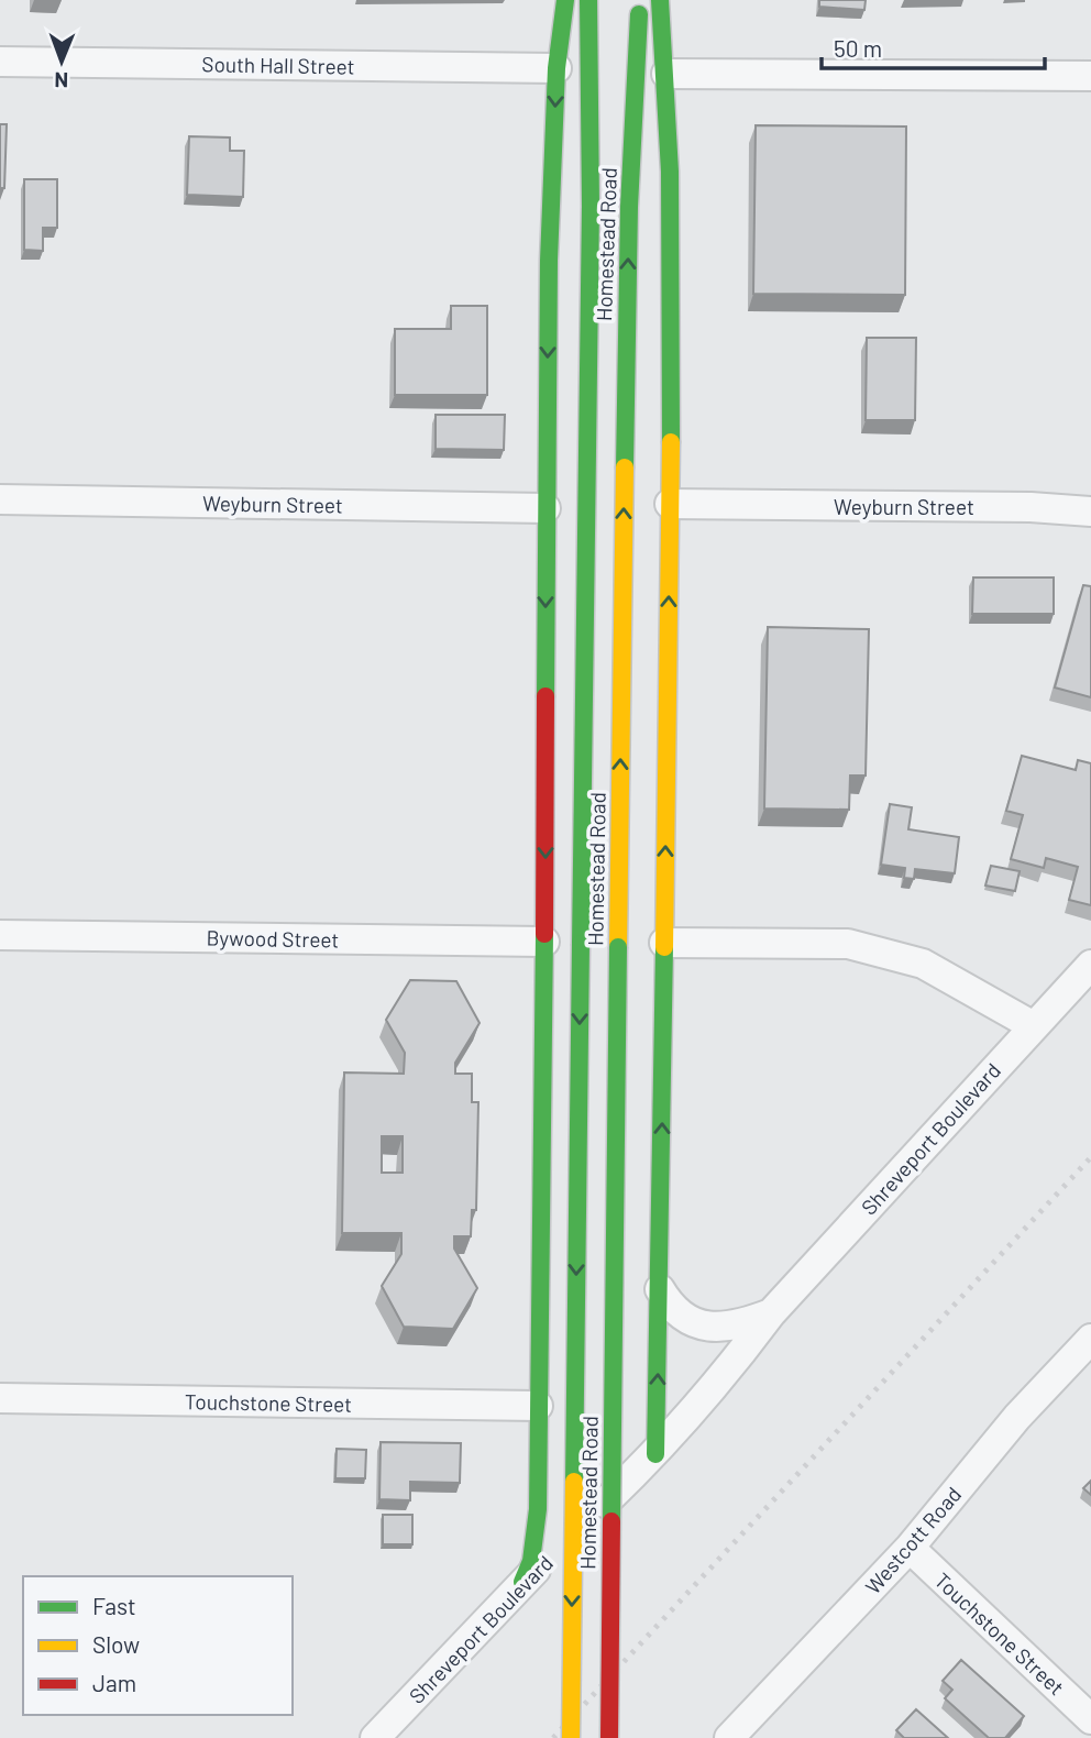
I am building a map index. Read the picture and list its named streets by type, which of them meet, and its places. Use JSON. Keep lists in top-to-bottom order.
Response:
{
  "streets": {
    "main road": ["Homestead Road"],
    "street": [
      "South Hall Street",
      "Weyburn Street",
      "Bywood Street",
      "Shreveport Boulevard",
      "Touchstone Street",
      "Westcott Road"
    ]
  },
  "crossings": [
    ["Touchstone Street", "Westcott Road"]
  ],
  "legend": ["Fast", "Slow", "Jam"],
  "scale_bar": "50 m",
  "north": "bottom"
}
